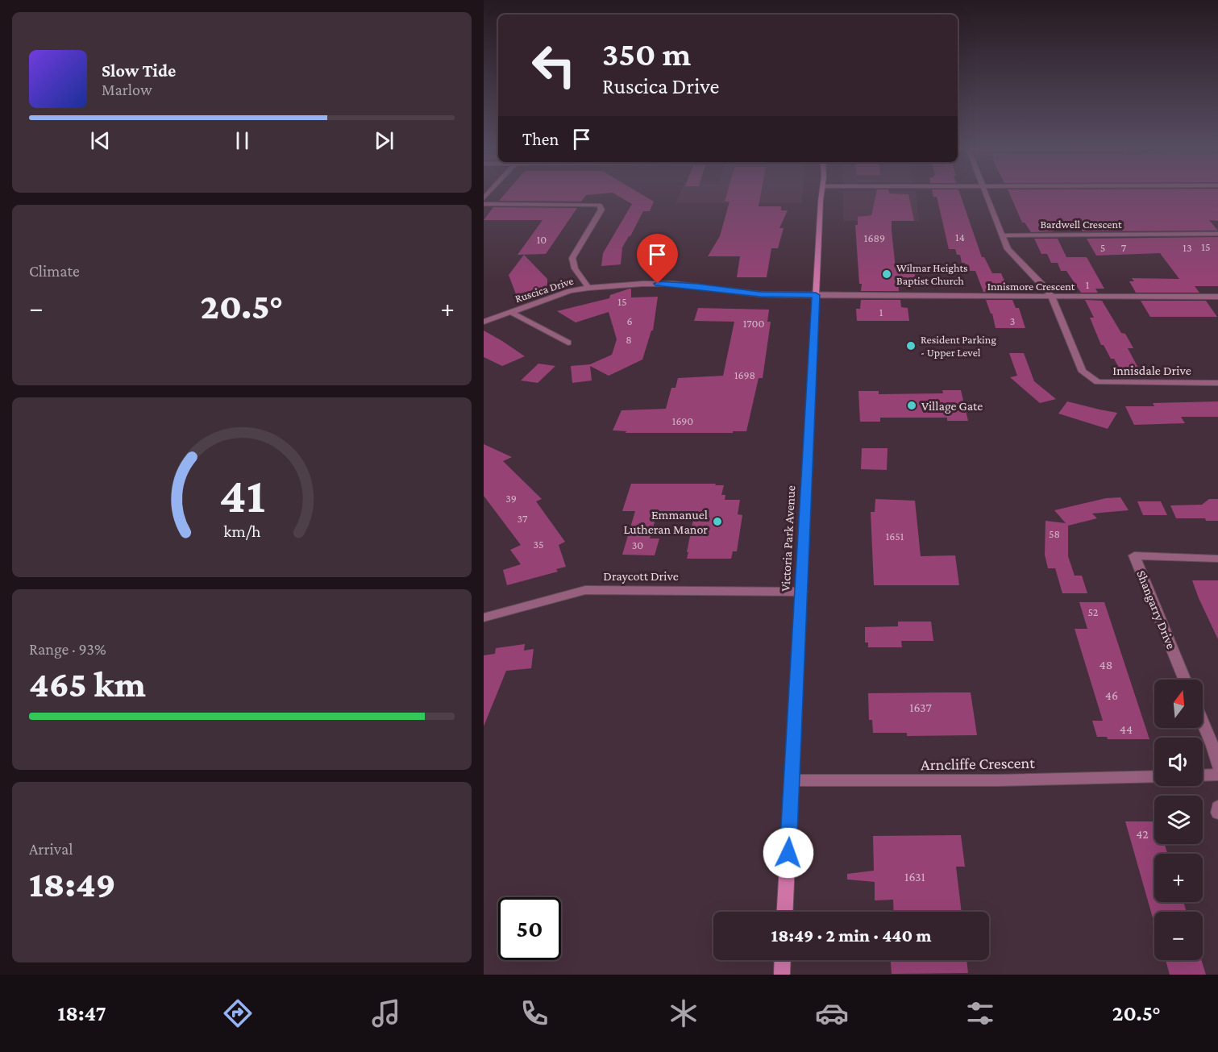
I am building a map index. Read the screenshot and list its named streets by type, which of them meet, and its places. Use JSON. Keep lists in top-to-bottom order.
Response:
{
  "streets": {
    "main road": ["Victoria Park Avenue"],
    "street": [
      "Bardwell Crescent",
      "Innismore Crescent",
      "Ruscica Drive",
      "Innisdale Drive",
      "Draycott Drive",
      "Shangarry Drive",
      "Arncliffe Crescent"
    ]
  },
  "crossings": [
    ["Bardwell Crescent", "Innisdale Drive"],
    ["Innismore Crescent", "Ruscica Drive"],
    ["Innismore Crescent", "Innisdale Drive"],
    ["Innismore Crescent", "Victoria Park Avenue"],
    ["Ruscica Drive", "Victoria Park Avenue"],
    ["Victoria Park Avenue", "Draycott Drive"],
    ["Victoria Park Avenue", "Arncliffe Crescent"]
  ],
  "places": [
    "Wilmar Heights Baptist Church",
    "Resident Parking - Upper Level",
    "Village Gate",
    "Emmanuel Lutheran Manor"
  ],
  "house_numbers": [
    "14",
    "1689",
    "10",
    "15",
    "5",
    "7",
    "13",
    "1",
    "15",
    "1",
    "6",
    "3",
    "1700",
    "8",
    "1698",
    "1690",
    "39",
    "37",
    "58",
    "1651",
    "35",
    "30",
    "52",
    "48",
    "46",
    "1637",
    "44",
    "42",
    "1631"
  ],
  "north": "top",
  "page": {
    "turn": ["350 m", "Ruscica Drive"],
    "song": ["Slow Tide", "Marlow"],
    "then": "Then",
    "tile": [
      "Climate",
      ["Range · 93%", "465 km"],
      ["Arrival", "18:49"]
    ],
    "heat": ["−", "20.5°", "+"],
    "map_buttons": ["+", "−"],
    "limit": "50",
    "trip": "18:49 · 2 min · 440 m",
    "tabs": ["18:47", "20.5°"],
    "gauge": ["41", "km/h"]
  }
}
